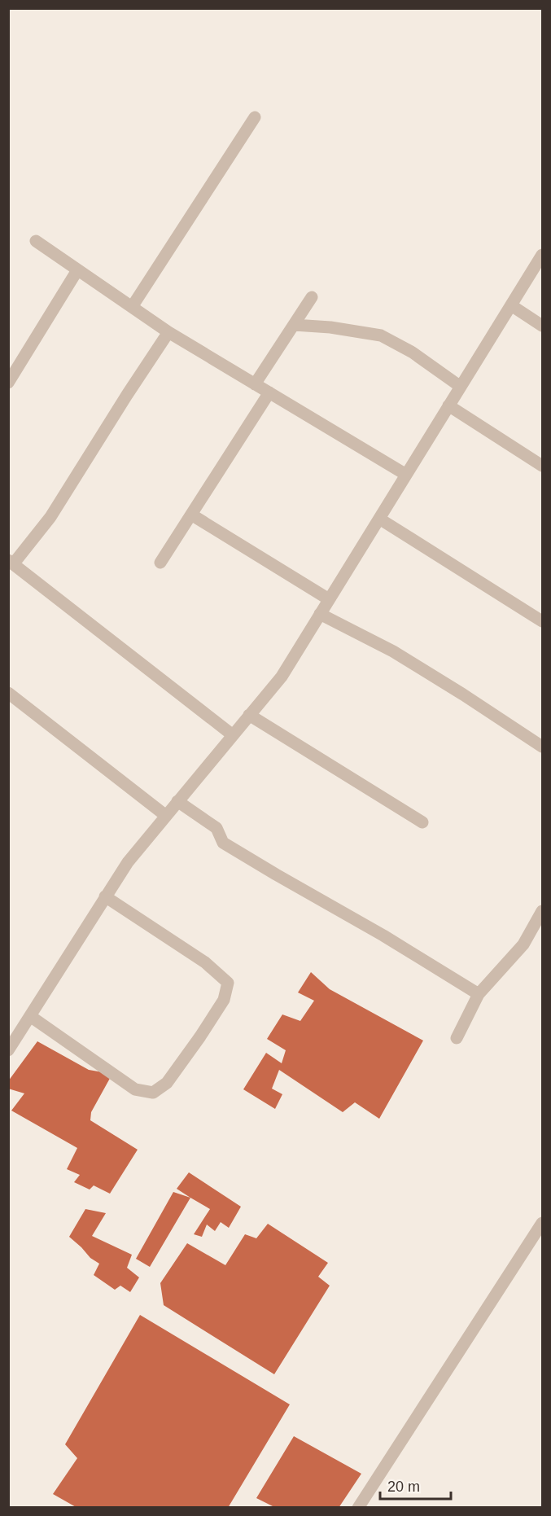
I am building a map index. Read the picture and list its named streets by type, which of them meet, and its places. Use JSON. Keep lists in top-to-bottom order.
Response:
{
  "scale_bar": "20 m"
}
